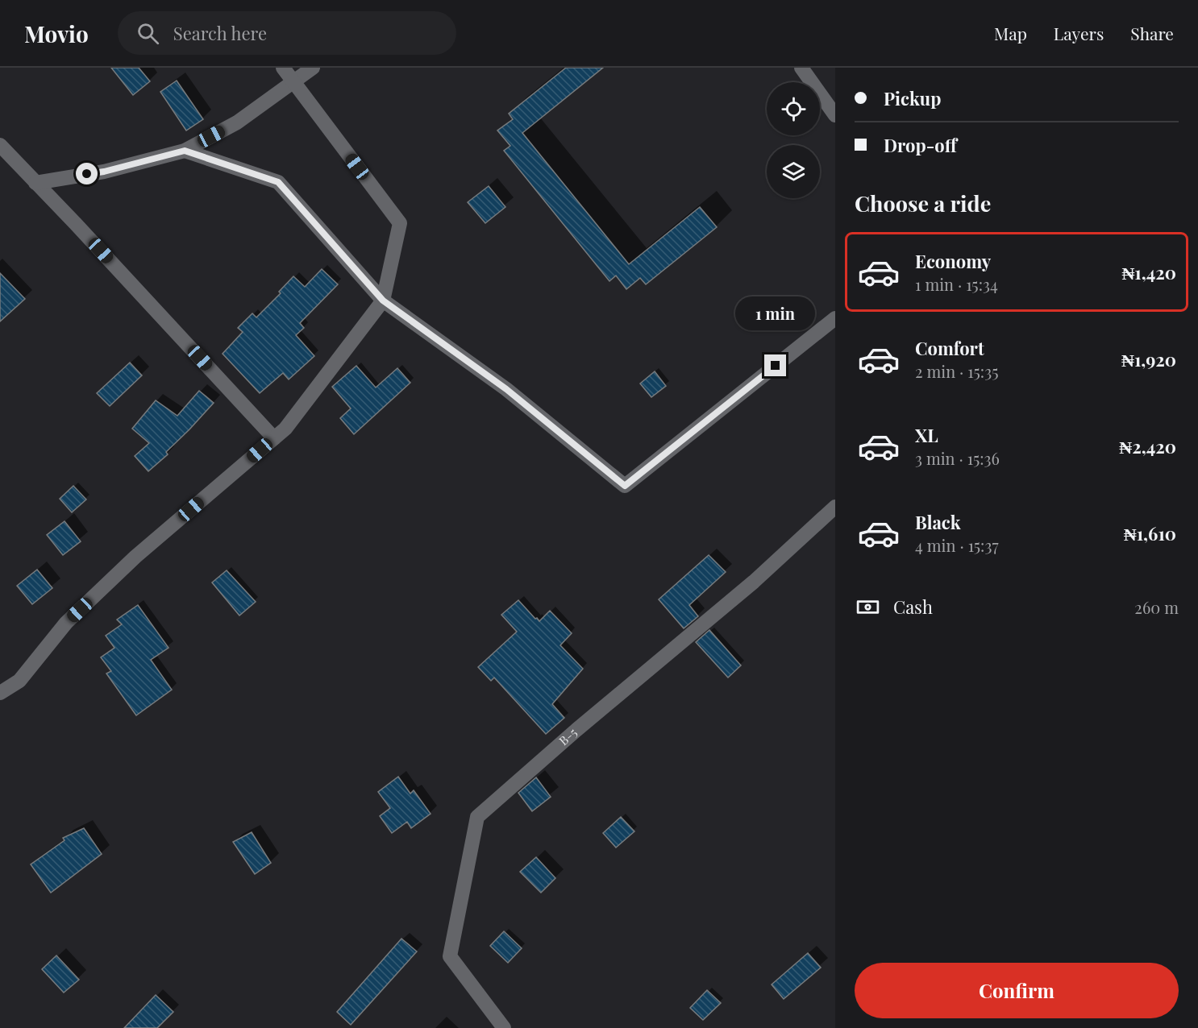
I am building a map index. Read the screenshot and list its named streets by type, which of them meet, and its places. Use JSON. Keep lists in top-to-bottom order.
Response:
{
  "streets": {
    "street": ["B-5"]
  },
  "page": {
    "header": "Movio",
    "search": "Search here",
    "nav": ["Map", "Layers", "Share"],
    "banner": ["Pickup", "Drop-off"],
    "heading": "Choose a ride",
    "list": [
      {
        "name": "Economy",
        "note": "1 min · 15:34",
        "value": "₦1,420"
      },
      {
        "name": "Comfort",
        "note": "2 min · 15:35",
        "value": "₦1,920"
      },
      {
        "name": "XL",
        "note": "3 min · 15:36",
        "value": "₦2,420"
      },
      {
        "name": "Black",
        "note": "4 min · 15:37",
        "value": "₦1,610"
      }
    ],
    "bubble": "1 min",
    "pay": ["Cash", "260 m"],
    "buttons": "Confirm"
  }
}
